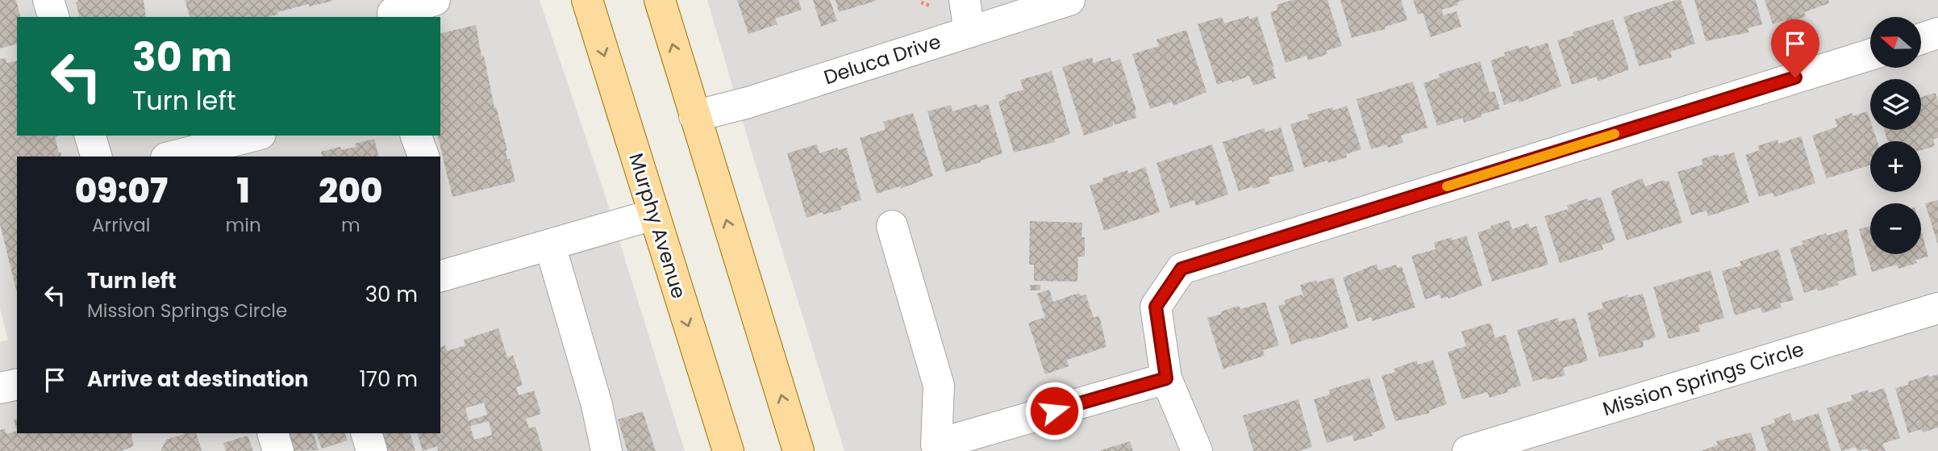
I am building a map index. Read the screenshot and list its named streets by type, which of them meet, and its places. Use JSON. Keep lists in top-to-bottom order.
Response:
{
  "streets": {
    "main road": ["Murphy Avenue"],
    "street": ["Deluca Drive", "Mission Springs Circle"]
  },
  "north": "left",
  "page": {
    "map_buttons": ["+", "−"],
    "turn": ["30 m", "Turn left"],
    "eta": [
      "09:07",
      "Arrival",
      "1",
      "min",
      "200",
      "m"
    ],
    "list": [
      {
        "name": "Turn left",
        "note": "Mission Springs Circle",
        "value": "30 m"
      },
      {
        "name": "Arrive at destination",
        "value": "170 m"
      }
    ]
  }
}
